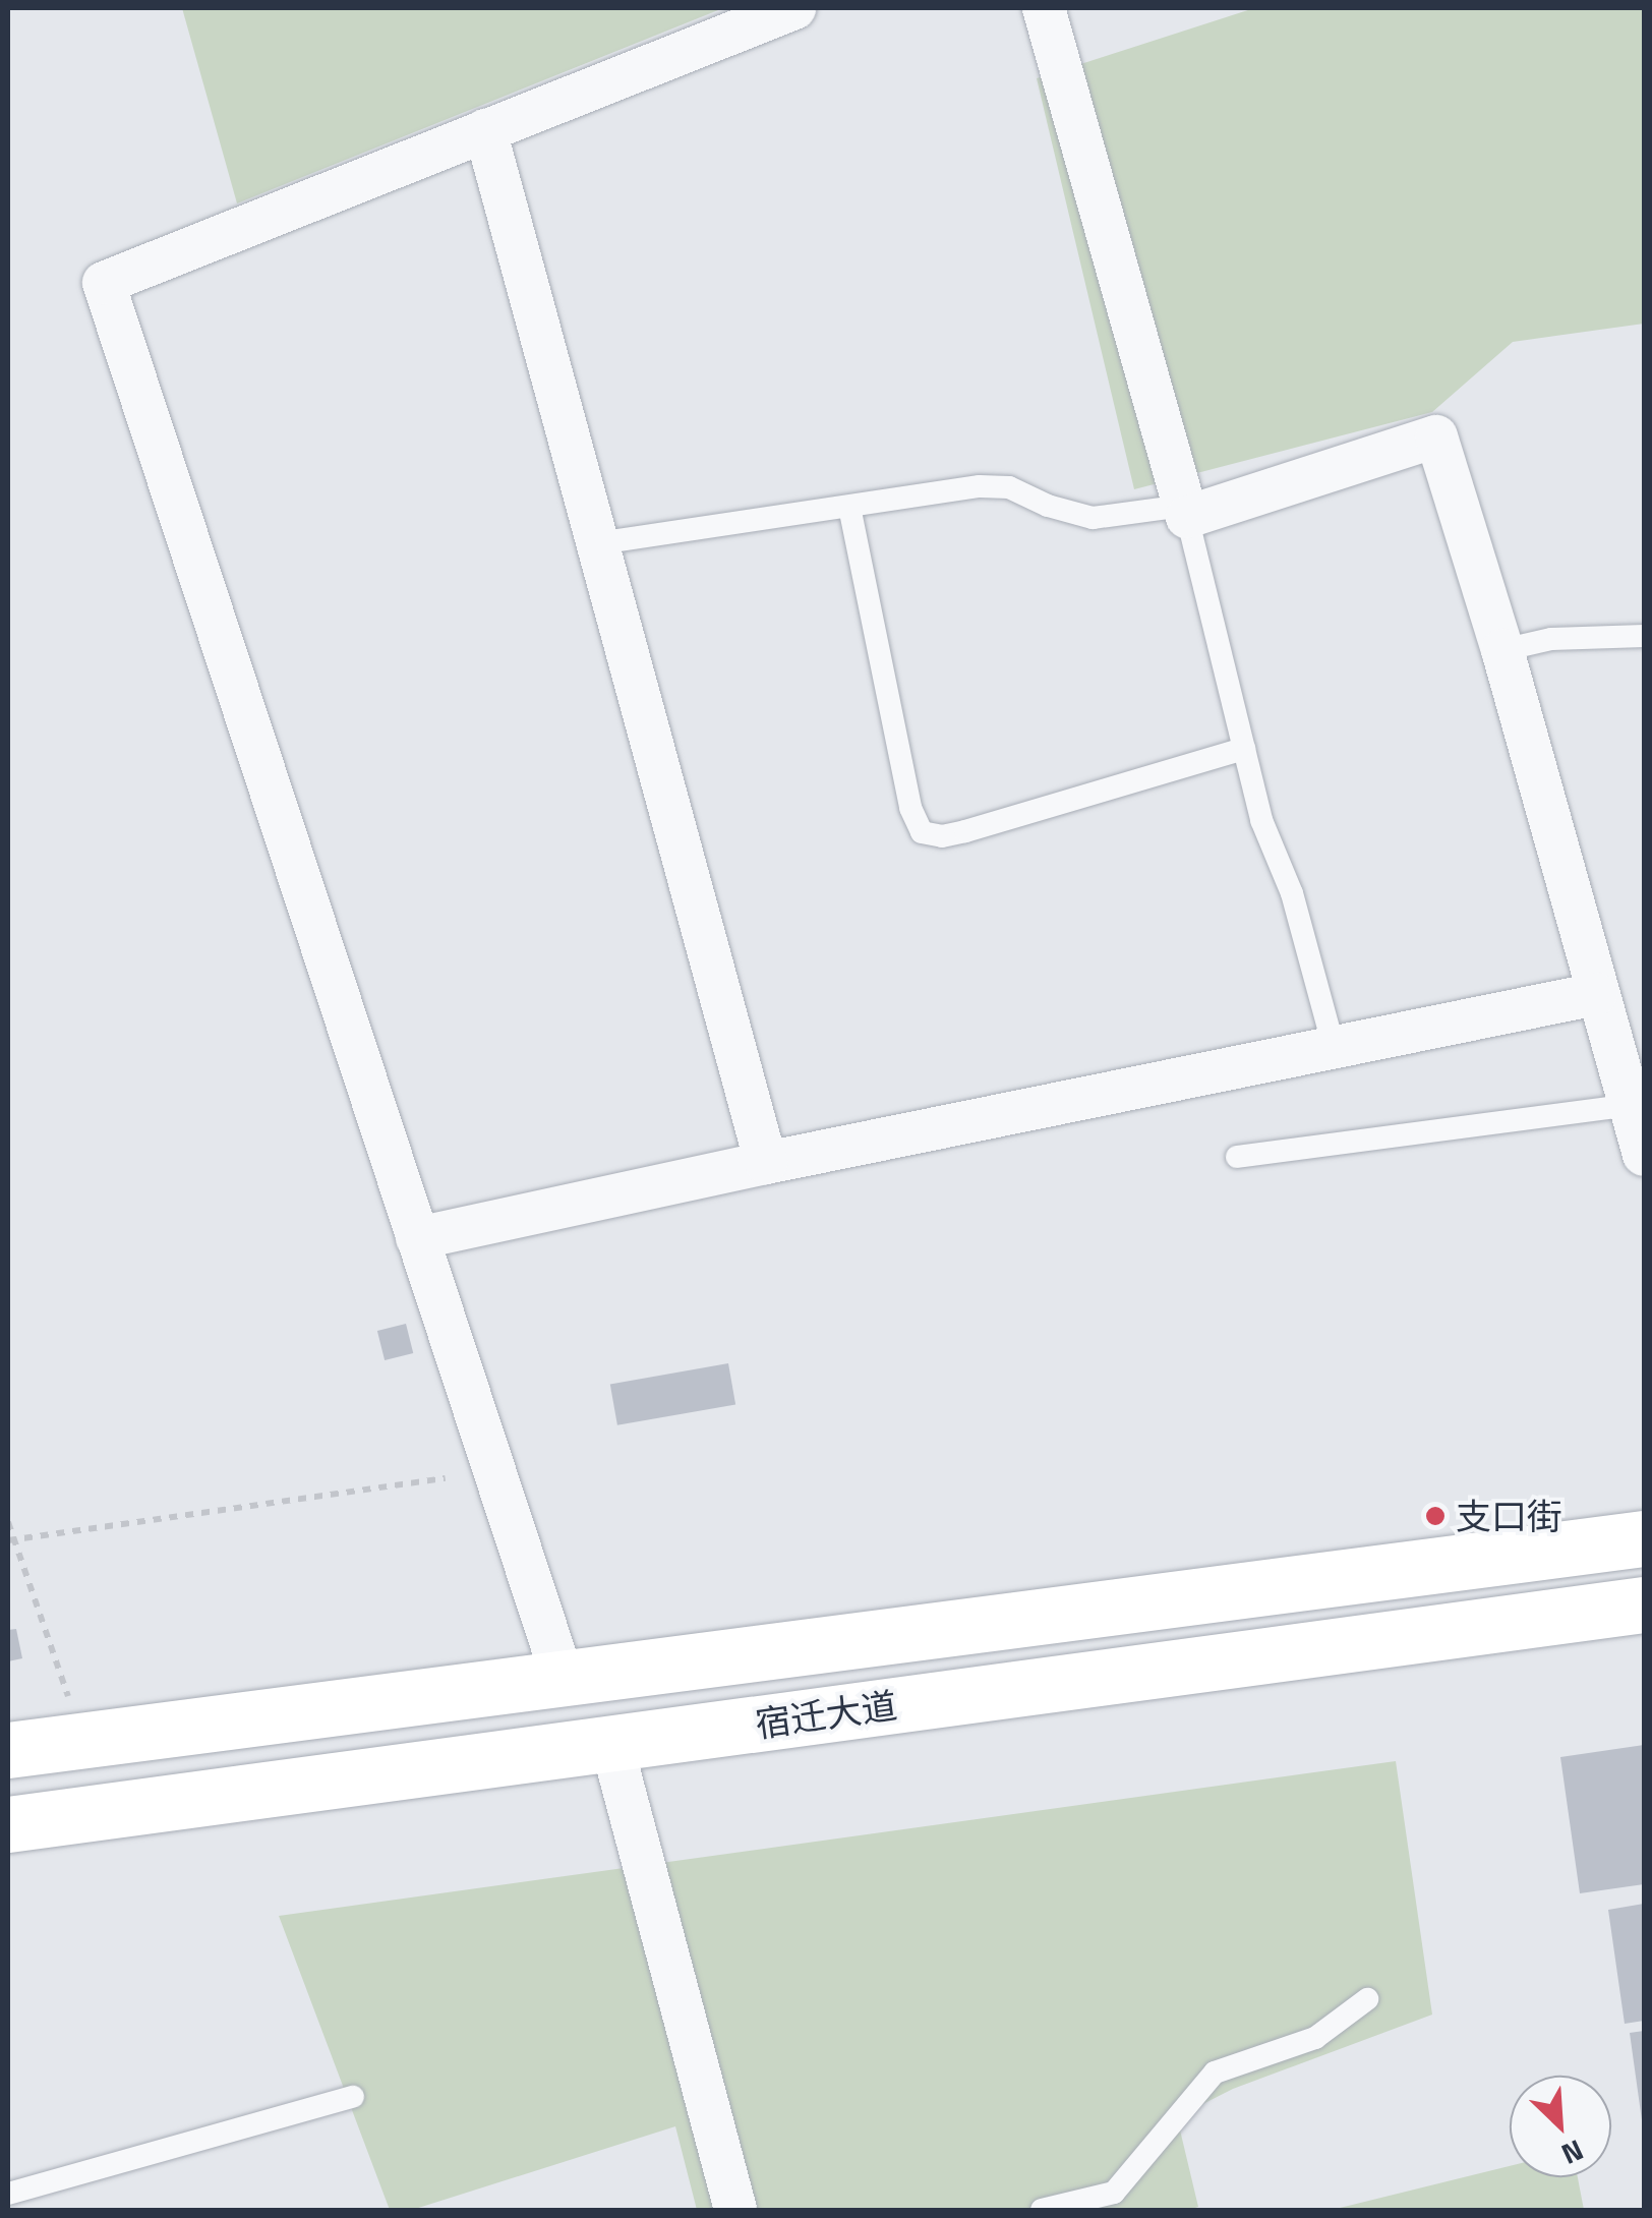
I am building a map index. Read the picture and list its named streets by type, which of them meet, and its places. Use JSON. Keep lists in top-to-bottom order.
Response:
{
  "streets": {
    "main road": ["宿迁大道"]
  },
  "places": ["支口街"],
  "north": "bottom right"
}
